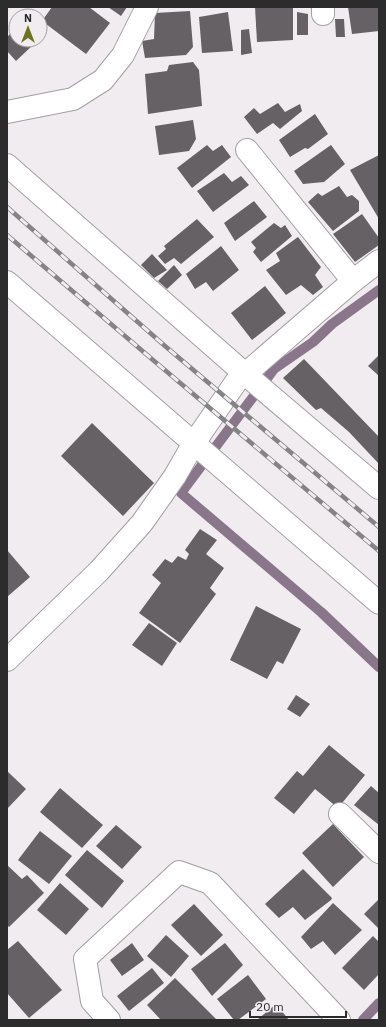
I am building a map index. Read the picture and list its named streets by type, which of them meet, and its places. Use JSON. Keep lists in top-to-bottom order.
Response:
{
  "scale_bar": "20 m",
  "north": "top"
}
